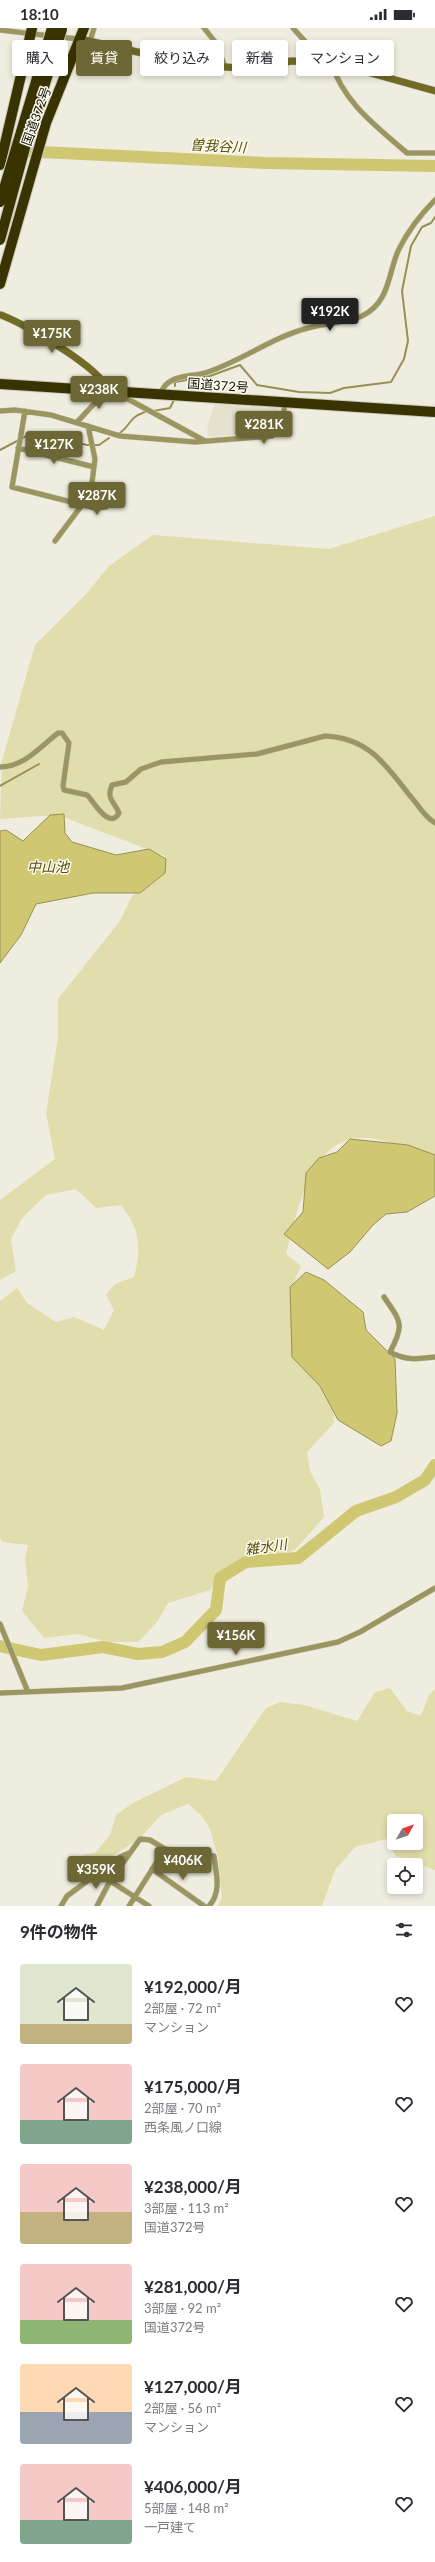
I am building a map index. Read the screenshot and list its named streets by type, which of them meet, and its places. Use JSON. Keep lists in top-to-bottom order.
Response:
{
  "streets": {
    "highway": ["国道372号"]
  },
  "water": ["曽我谷川", "中山池", "雑水川"],
  "north": "top right",
  "page": {
    "status": "18:10",
    "chip": [
      "購入",
      "賃貸",
      "絞り込み",
      "新着",
      "マンション"
    ],
    "price": [
      "¥192K",
      "¥175K",
      "¥238K",
      "¥281K",
      "¥127K",
      "¥287K",
      "¥156K",
      "¥406K",
      "¥359K"
    ],
    "heading": "9件の物件",
    "list": [
      {
        "name": "¥192,000/月",
        "note": "2部屋 · 72 m² · マンション"
      },
      {
        "name": "¥175,000/月",
        "note": "2部屋 · 70 m² · 西条風ノ口線"
      },
      {
        "name": "¥238,000/月",
        "note": "3部屋 · 113 m² · 国道372号"
      },
      {
        "name": "¥281,000/月",
        "note": "3部屋 · 92 m² · 国道372号"
      },
      {
        "name": "¥127,000/月",
        "note": "2部屋 · 56 m² · マンション"
      },
      {
        "name": "¥406,000/月",
        "note": "5部屋 · 148 m² · 一戸建て"
      }
    ]
  }
}
